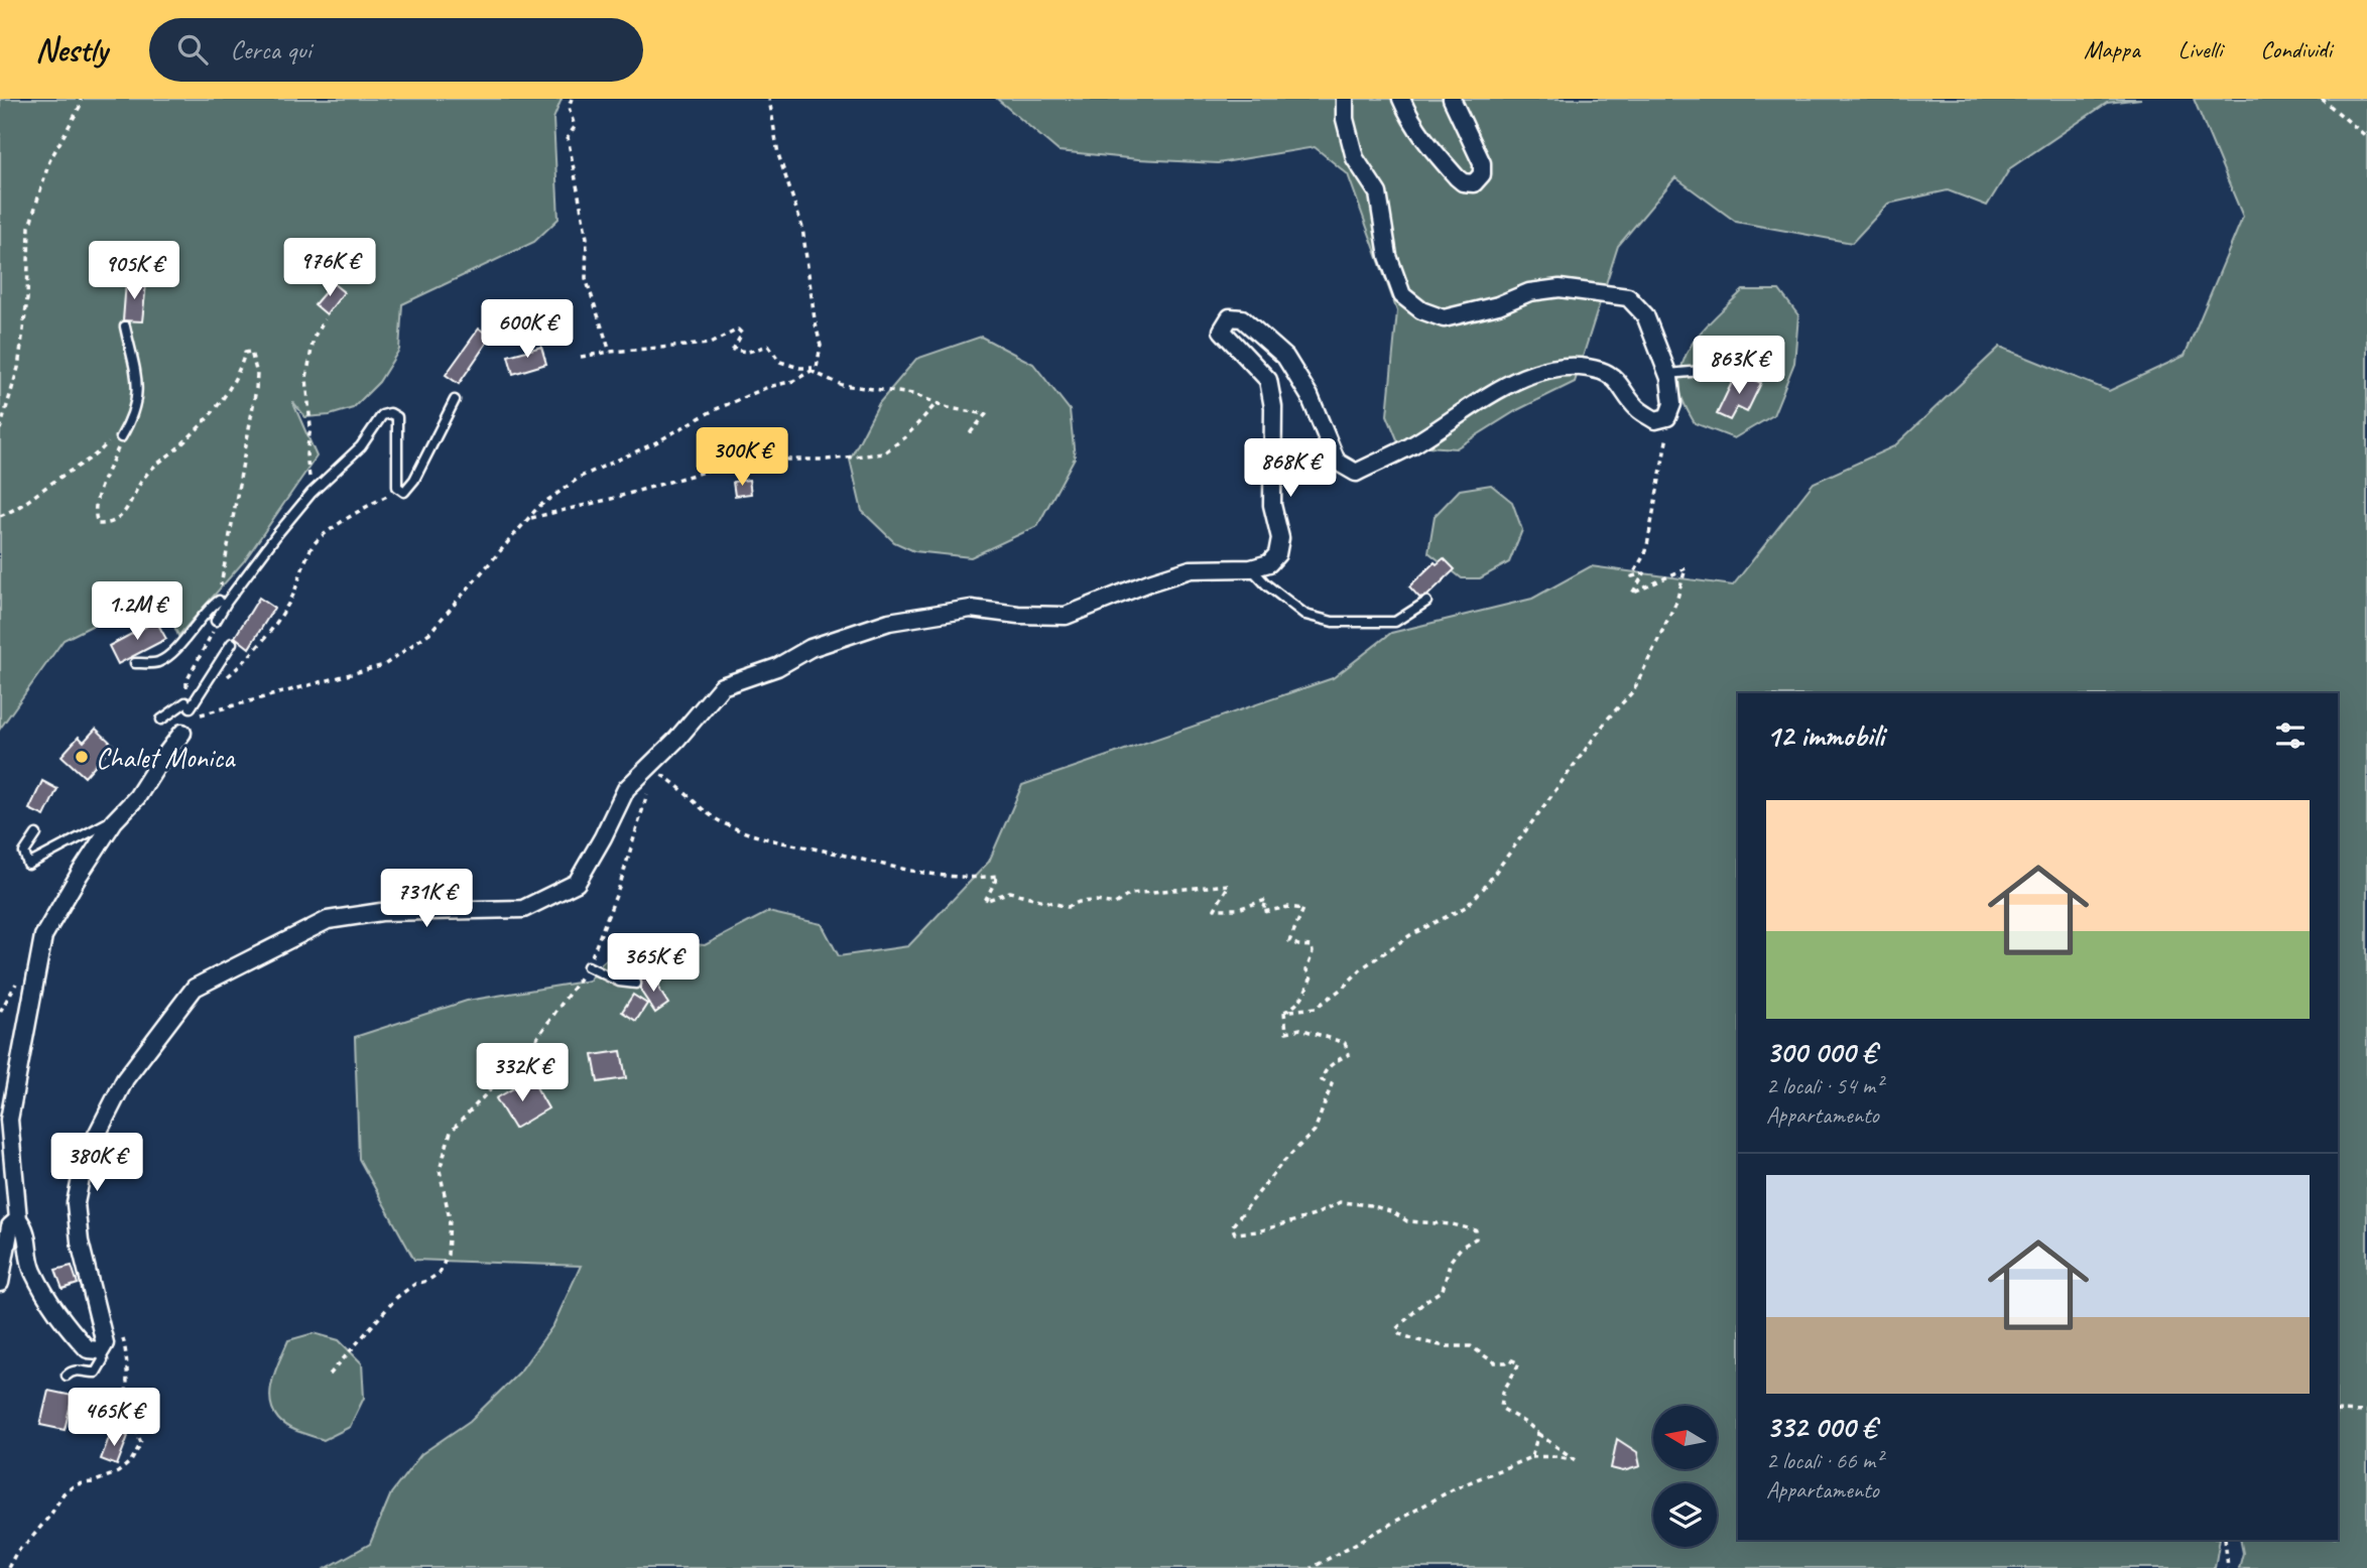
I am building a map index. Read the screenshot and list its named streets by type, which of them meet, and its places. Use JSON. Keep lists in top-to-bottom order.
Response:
{
  "places": ["Chalet Monica"],
  "north": "left",
  "page": {
    "header": "Nestly",
    "search": "Cerca qui",
    "nav": ["Mappa", "Livelli", "Condividi"],
    "price": [
      "976K €",
      "905K €",
      "600K €",
      "863K €",
      "300K €",
      "868K €",
      "1.2M €",
      "731K €",
      "365K €",
      "332K €",
      "380K €",
      "465K €"
    ],
    "heading": "12 immobili",
    "list": [
      {
        "name": "300 000 €",
        "note": "2 locali · 54 m² · Appartamento"
      },
      {
        "name": "332 000 €",
        "note": "2 locali · 66 m² · Appartamento"
      }
    ]
  }
}
